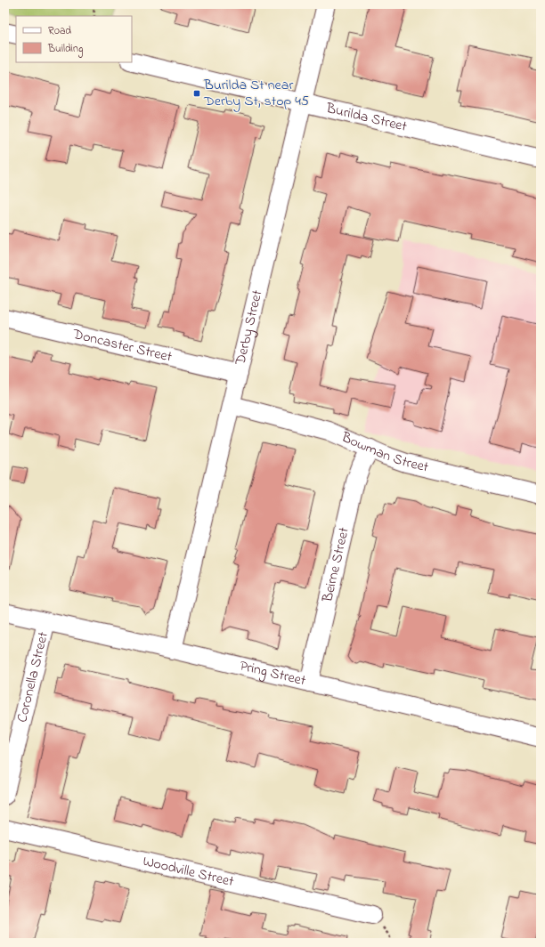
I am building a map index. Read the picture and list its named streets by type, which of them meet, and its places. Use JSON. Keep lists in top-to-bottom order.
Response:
{
  "streets": {
    "street": [
      "Burilda Street",
      "Derby Street",
      "Doncaster Street",
      "Bowman Street",
      "Beirne Street",
      "Pring Street",
      "Coronella Street",
      "Woodville Street"
    ]
  },
  "crossings": [
    ["Burilda Street", "Derby Street"],
    ["Derby Street", "Doncaster Street"],
    ["Derby Street", "Bowman Street"],
    ["Derby Street", "Pring Street"],
    ["Bowman Street", "Beirne Street"],
    ["Beirne Street", "Pring Street"],
    ["Pring Street", "Coronella Street"]
  ],
  "places": {
    "transit": ["Burilda St near Derby St, stop 45"]
  },
  "legend": ["Road", "Building"]
}
